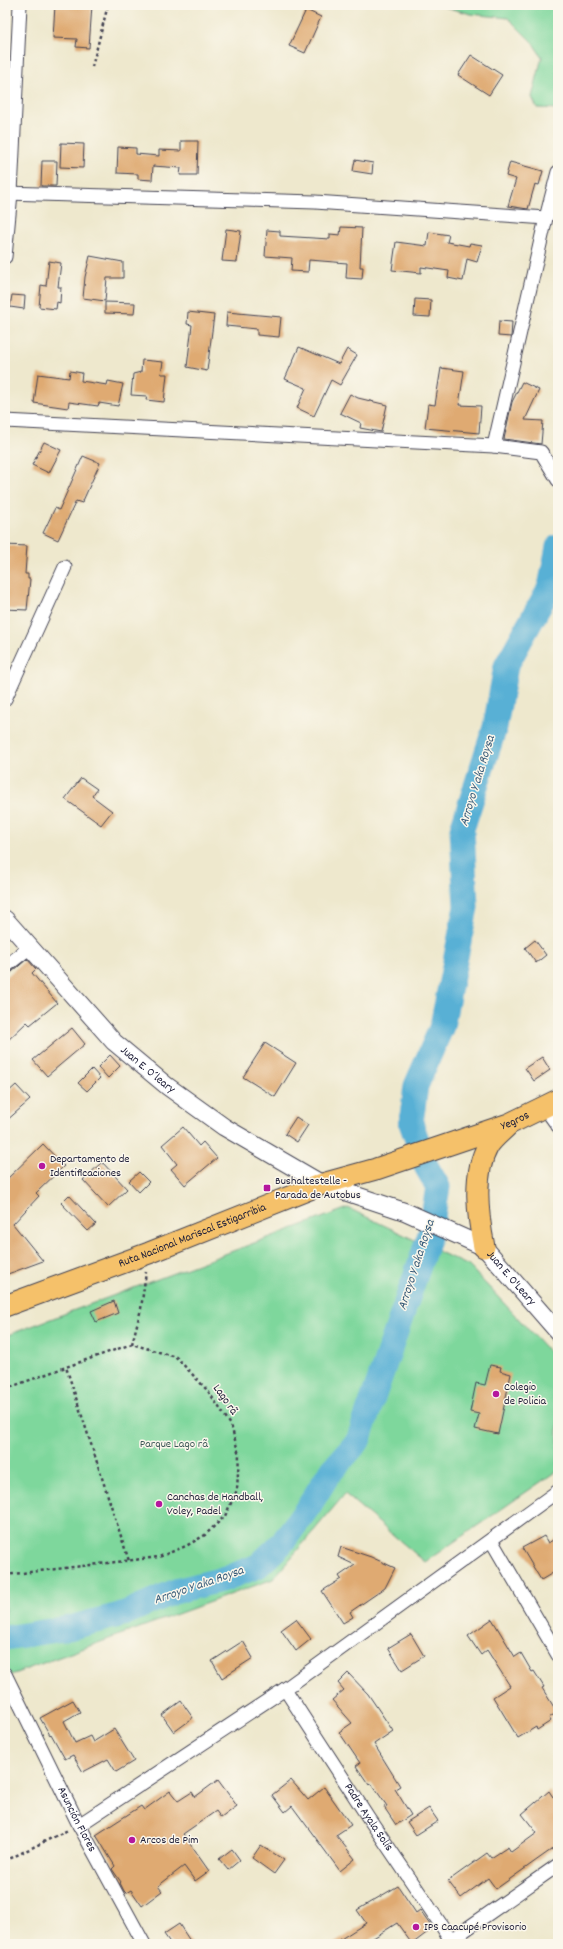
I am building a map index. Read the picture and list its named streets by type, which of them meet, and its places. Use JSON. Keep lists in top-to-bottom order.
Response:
{
  "streets": {
    "main road": ["Yegros", "Ruta Nacional Mariscal Estigarribia"],
    "street": [
      "Juan E. O´leary",
      "Juan E. O'Leary",
      "Padre Ayala Solís",
      "Asunción Flores"
    ],
    "path": ["Lago rã"]
  },
  "crossings": [
    ["Juan E. O´leary", "Ruta Nacional Mariscal Estigarribia"],
    ["Juan E. O´leary", "Juan E. O'Leary"],
    ["Yegros", "Ruta Nacional Mariscal Estigarribia"],
    ["Ruta Nacional Mariscal Estigarribia", "Juan E. O'Leary"]
  ],
  "water": ["Arroyo Y aka Roysa"],
  "parks": ["Parque Lago rã"],
  "places": {
    "other": [
      "Departamento de Identificaciones",
      "Colegio de Policia",
      "Canchas de Handball, Voley, Padel",
      "Arcos de Pim",
      "IPS Caacupé Provisorio"
    ],
    "transit": ["Bushaltestelle - Parada de Autobus"]
  }
}
